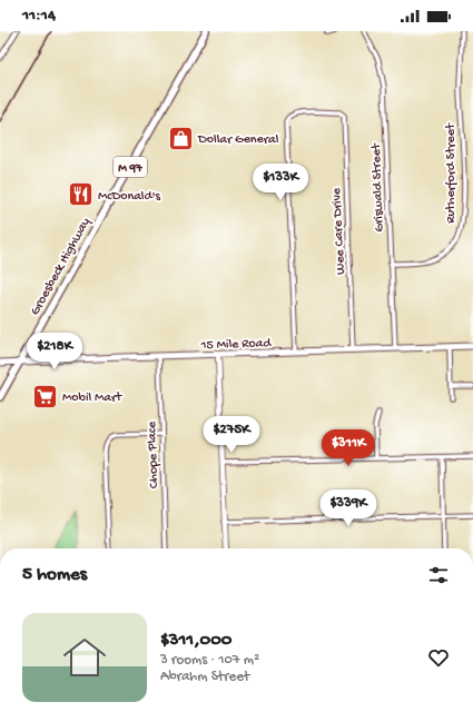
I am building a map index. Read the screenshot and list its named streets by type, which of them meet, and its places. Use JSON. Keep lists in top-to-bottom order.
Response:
{
  "streets": {
    "main road": ["M 97", "Groesbeck Highway", "15 Mile Road"],
    "street": [
      "Rutherford Street",
      "Griswald Street",
      "Wee Care Drive",
      "Chope Place"
    ]
  },
  "crossings": [
    ["Rutherford Street", "Griswald Street"],
    ["Griswald Street", "15 Mile Road"],
    ["Wee Care Drive", "15 Mile Road"],
    ["Groesbeck Highway", "15 Mile Road"],
    ["15 Mile Road", "Chope Place"]
  ],
  "places": {
    "shop": ["Dollar General"],
    "restaurant": ["McDonald's"],
    "supermarket": ["Mobil Mart"]
  },
  "page": {
    "status": "11:14",
    "price": [
      "$133K",
      "$218K",
      "$275K",
      "$311K",
      "$339K"
    ],
    "heading": "5 homes",
    "list": [
      {
        "name": "$311,000",
        "note": "3 rooms · 107 m² · Abrahm Street"
      }
    ]
  }
}
